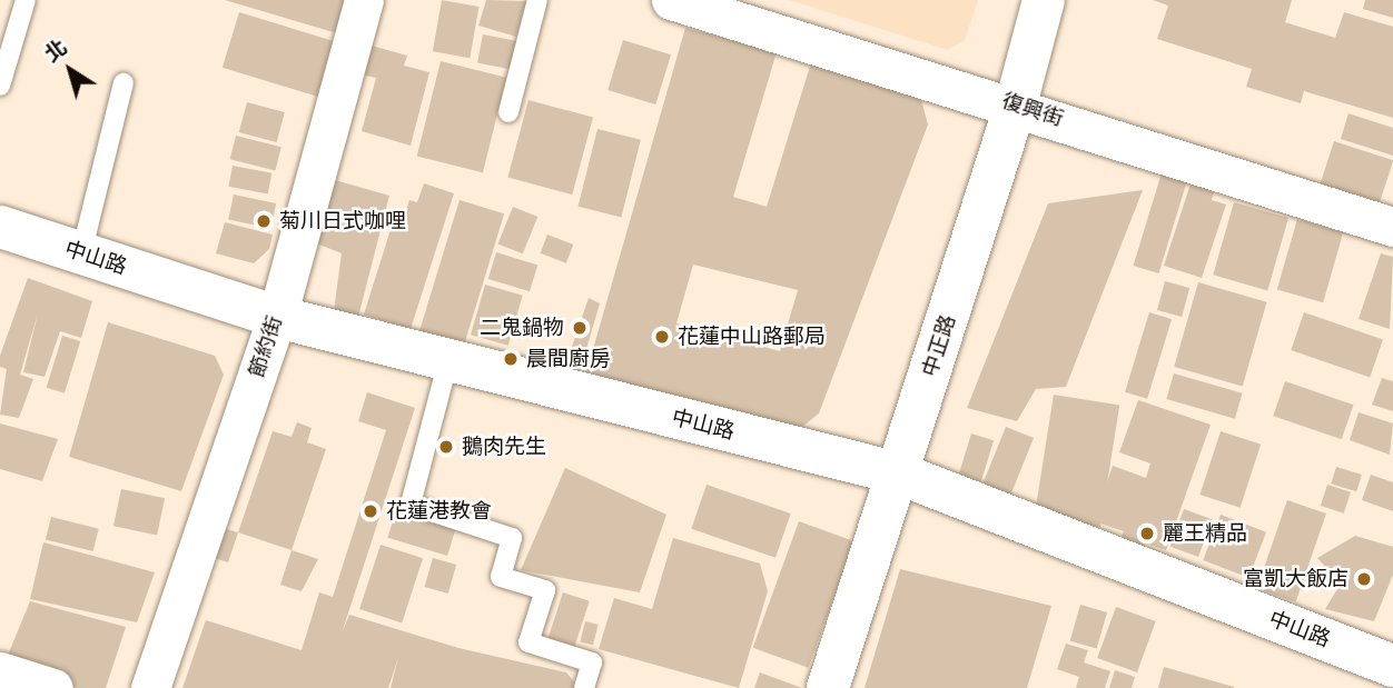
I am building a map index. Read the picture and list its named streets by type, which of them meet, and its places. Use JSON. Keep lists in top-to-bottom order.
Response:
{
  "streets": {
    "street": [
      "復興街",
      "中山路",
      "中正路",
      "節約街"
    ]
  },
  "crossings": [
    ["復興街", "中正路"],
    ["中山路", "中正路"],
    ["中山路", "節約街"]
  ],
  "places": [
    "菊川日式咖哩",
    "二鬼鍋物",
    "花蓮中山路郵局",
    "晨間廚房",
    "鵝肉先生",
    "花蓮港教會",
    "麗王精品",
    "富凱大飯店"
  ],
  "north": "top left"
}
